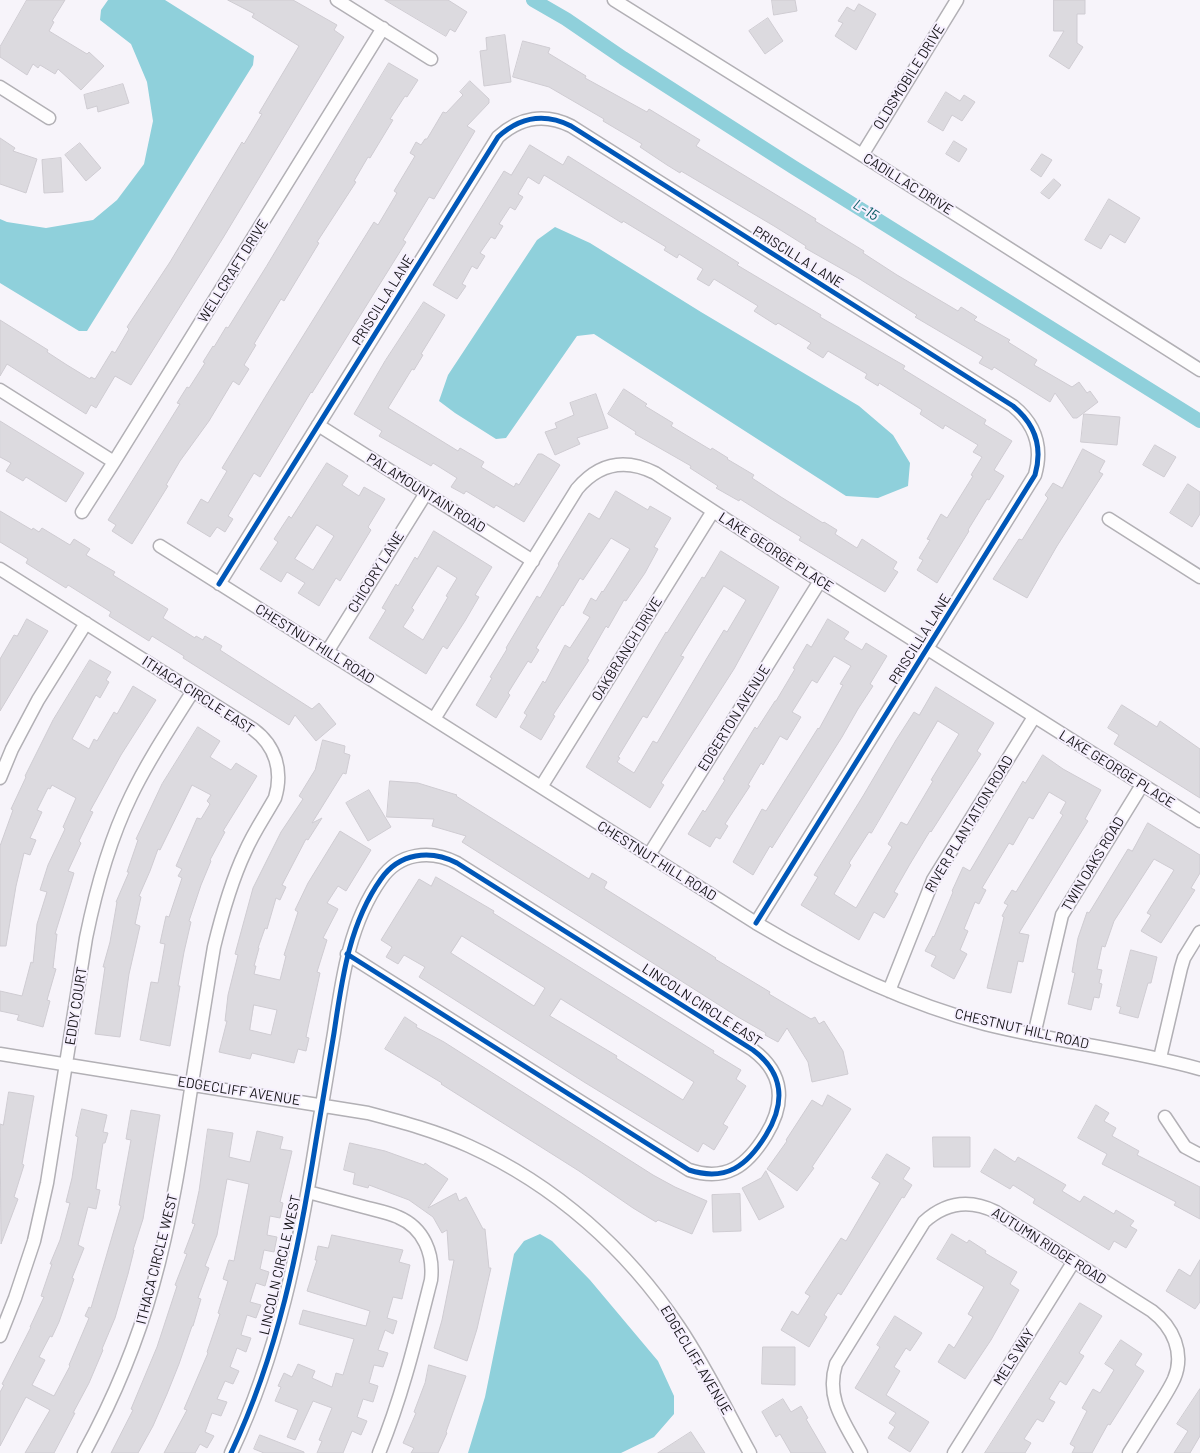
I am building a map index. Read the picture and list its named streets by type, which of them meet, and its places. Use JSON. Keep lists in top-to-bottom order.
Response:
{
  "streets": {
    "street": [
      "OLDSMOBILE DRIVE",
      "CADILLAC DRIVE",
      "PRISCILLA LANE",
      "WELLCRAFT DRIVE",
      "PALAMOUNTAIN ROAD",
      "LAKE GEORGE PLACE",
      "CHICORY LANE",
      "CHESTNUT HILL ROAD",
      "OAKBRANCH DRIVE",
      "ITHACA CIRCLE EAST",
      "EDGERTON AVENUE",
      "RIVER PLANTATION ROAD",
      "TWIN OAKS ROAD",
      "LINCOLN CIRCLE EAST",
      "EDDY COURT",
      "EDGECLIFF AVENUE",
      "AUTUMN RIDGE ROAD",
      "ITHACA CIRCLE WEST",
      "LINCOLN CIRCLE WEST",
      "MELS WAY"
    ]
  },
  "crossings": [
    ["OLDSMOBILE DRIVE", "CADILLAC DRIVE"],
    ["PRISCILLA LANE", "PALAMOUNTAIN ROAD"],
    ["PRISCILLA LANE", "LAKE GEORGE PLACE"],
    ["PRISCILLA LANE", "CHESTNUT HILL ROAD"],
    ["PALAMOUNTAIN ROAD", "LAKE GEORGE PLACE"],
    ["PALAMOUNTAIN ROAD", "CHICORY LANE"],
    ["LAKE GEORGE PLACE", "CHESTNUT HILL ROAD"],
    ["LAKE GEORGE PLACE", "OAKBRANCH DRIVE"],
    ["LAKE GEORGE PLACE", "EDGERTON AVENUE"],
    ["LAKE GEORGE PLACE", "RIVER PLANTATION ROAD"],
    ["LAKE GEORGE PLACE", "TWIN OAKS ROAD"],
    ["CHICORY LANE", "CHESTNUT HILL ROAD"],
    ["CHESTNUT HILL ROAD", "OAKBRANCH DRIVE"],
    ["CHESTNUT HILL ROAD", "EDGERTON AVENUE"],
    ["CHESTNUT HILL ROAD", "RIVER PLANTATION ROAD"],
    ["CHESTNUT HILL ROAD", "TWIN OAKS ROAD"],
    ["ITHACA CIRCLE EAST", "EDDY COURT"],
    ["ITHACA CIRCLE EAST", "EDGECLIFF AVENUE"],
    ["ITHACA CIRCLE EAST", "ITHACA CIRCLE WEST"],
    ["LINCOLN CIRCLE EAST", "EDGECLIFF AVENUE"],
    ["LINCOLN CIRCLE EAST", "LINCOLN CIRCLE WEST"],
    ["EDDY COURT", "EDGECLIFF AVENUE"],
    ["EDGECLIFF AVENUE", "ITHACA CIRCLE WEST"],
    ["EDGECLIFF AVENUE", "LINCOLN CIRCLE WEST"],
    ["AUTUMN RIDGE ROAD", "MELS WAY"]
  ],
  "water": ["L-15"]
}
